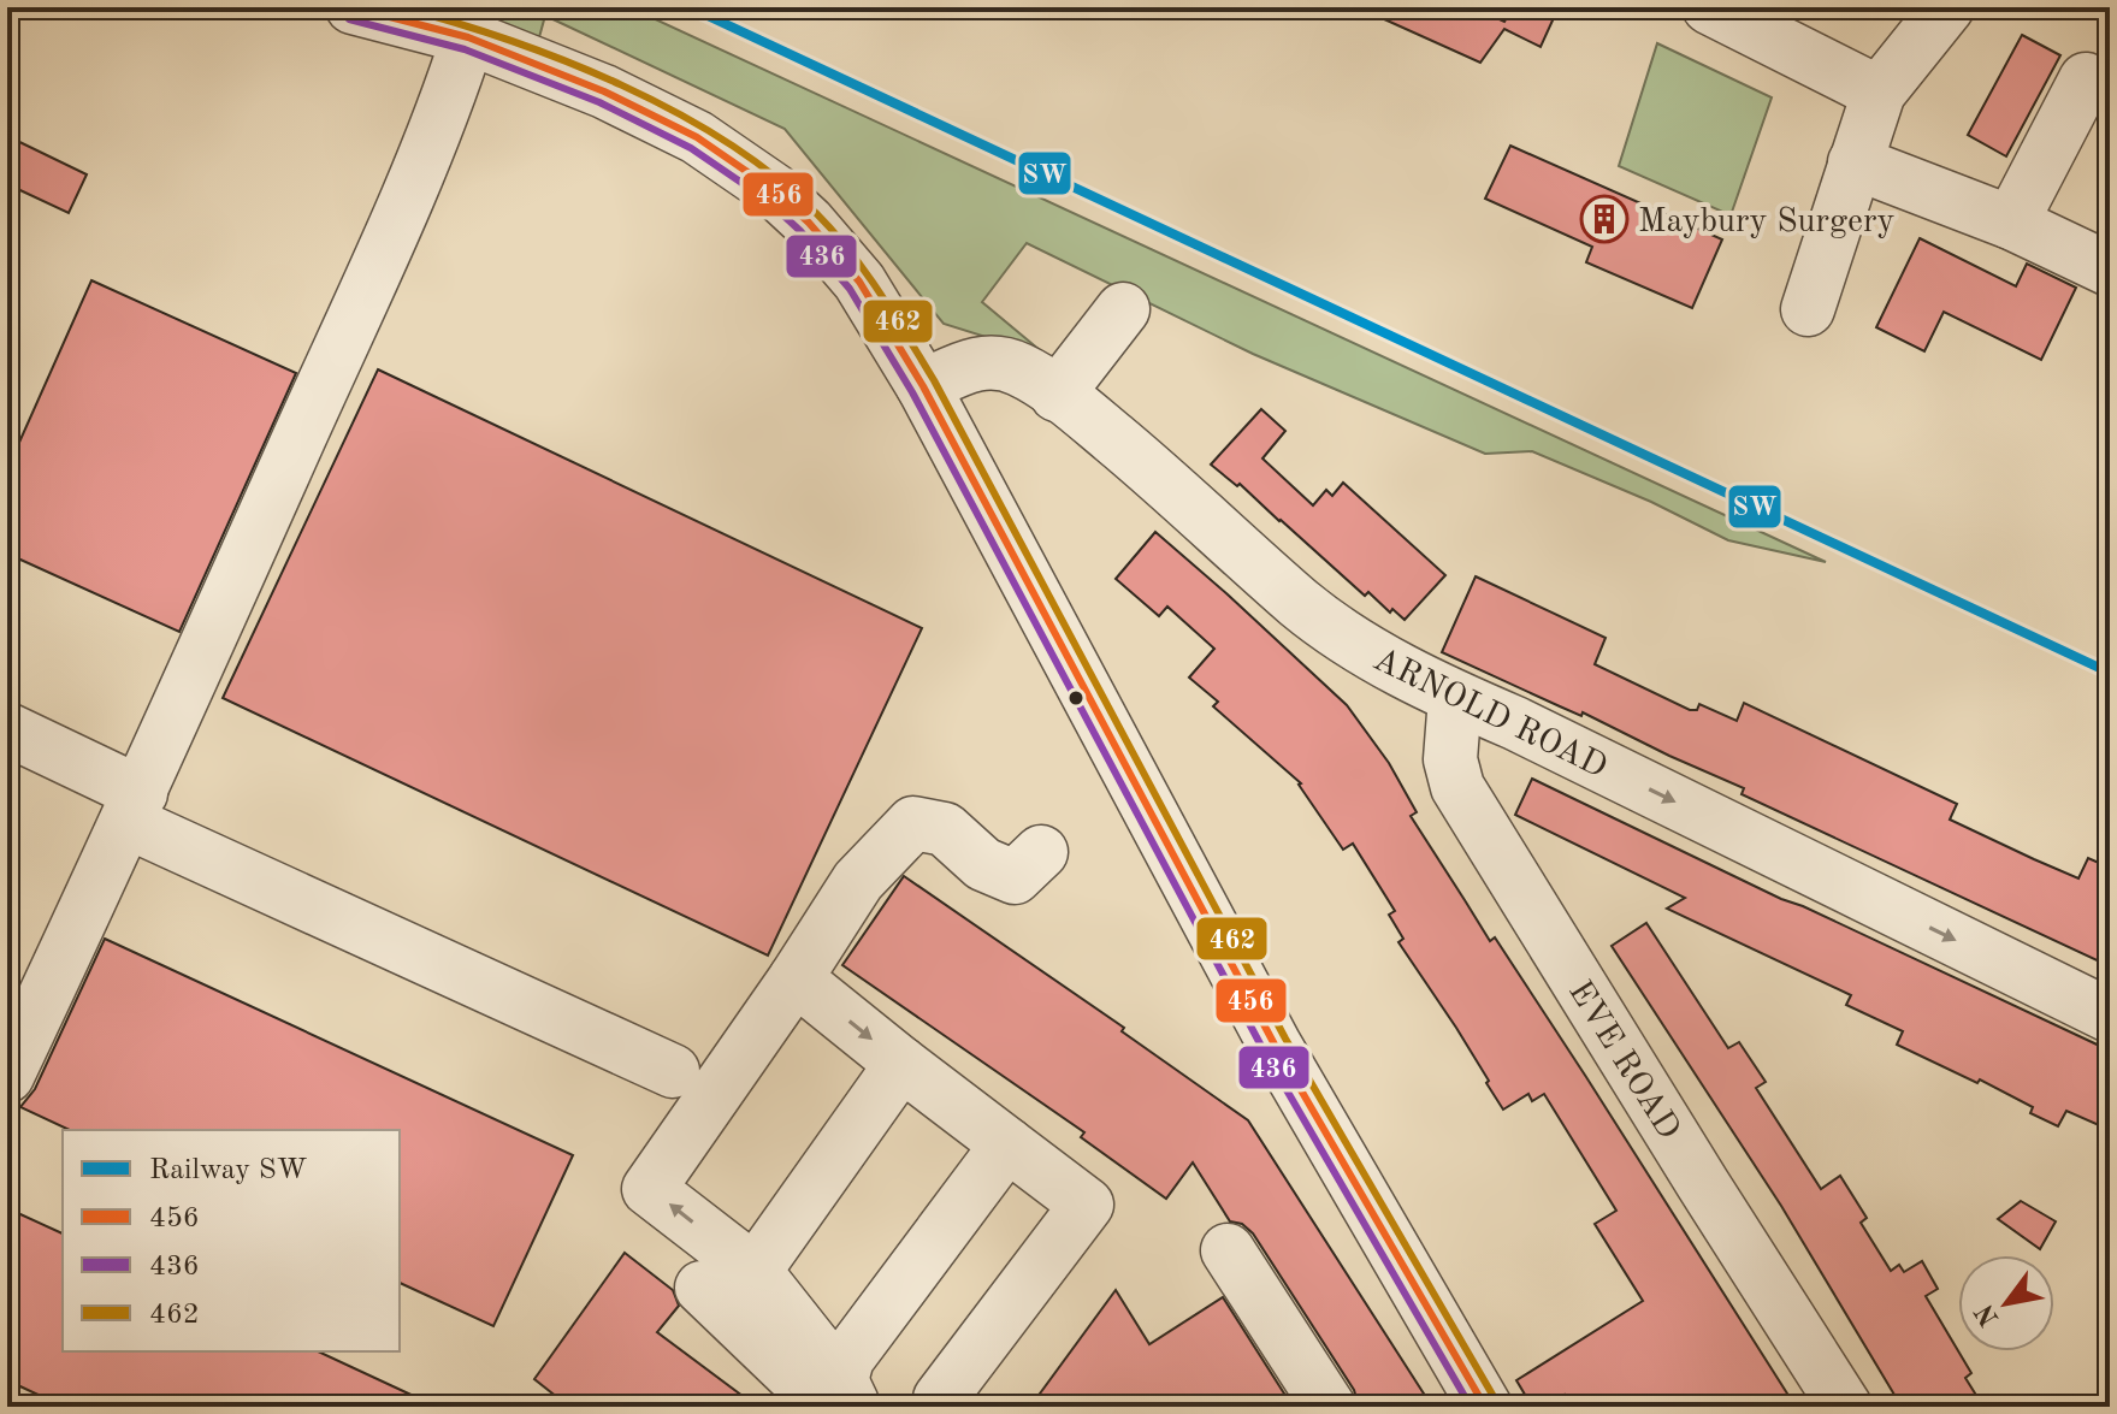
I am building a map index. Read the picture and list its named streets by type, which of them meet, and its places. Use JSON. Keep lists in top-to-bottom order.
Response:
{
  "streets": {
    "street": ["ARNOLD ROAD", "EVE ROAD"]
  },
  "crossings": [
    ["ARNOLD ROAD", "EVE ROAD"]
  ],
  "one_way": ["ARNOLD ROAD"],
  "places": {
    "building": ["Maybury Surgery"]
  },
  "lines": [
    "rail line SW",
    "transit line 456",
    "transit line 462",
    "transit line 436"
  ],
  "legend": [
    "Railway SW",
    "456",
    "436",
    "462"
  ],
  "north": "bottom left"
}
